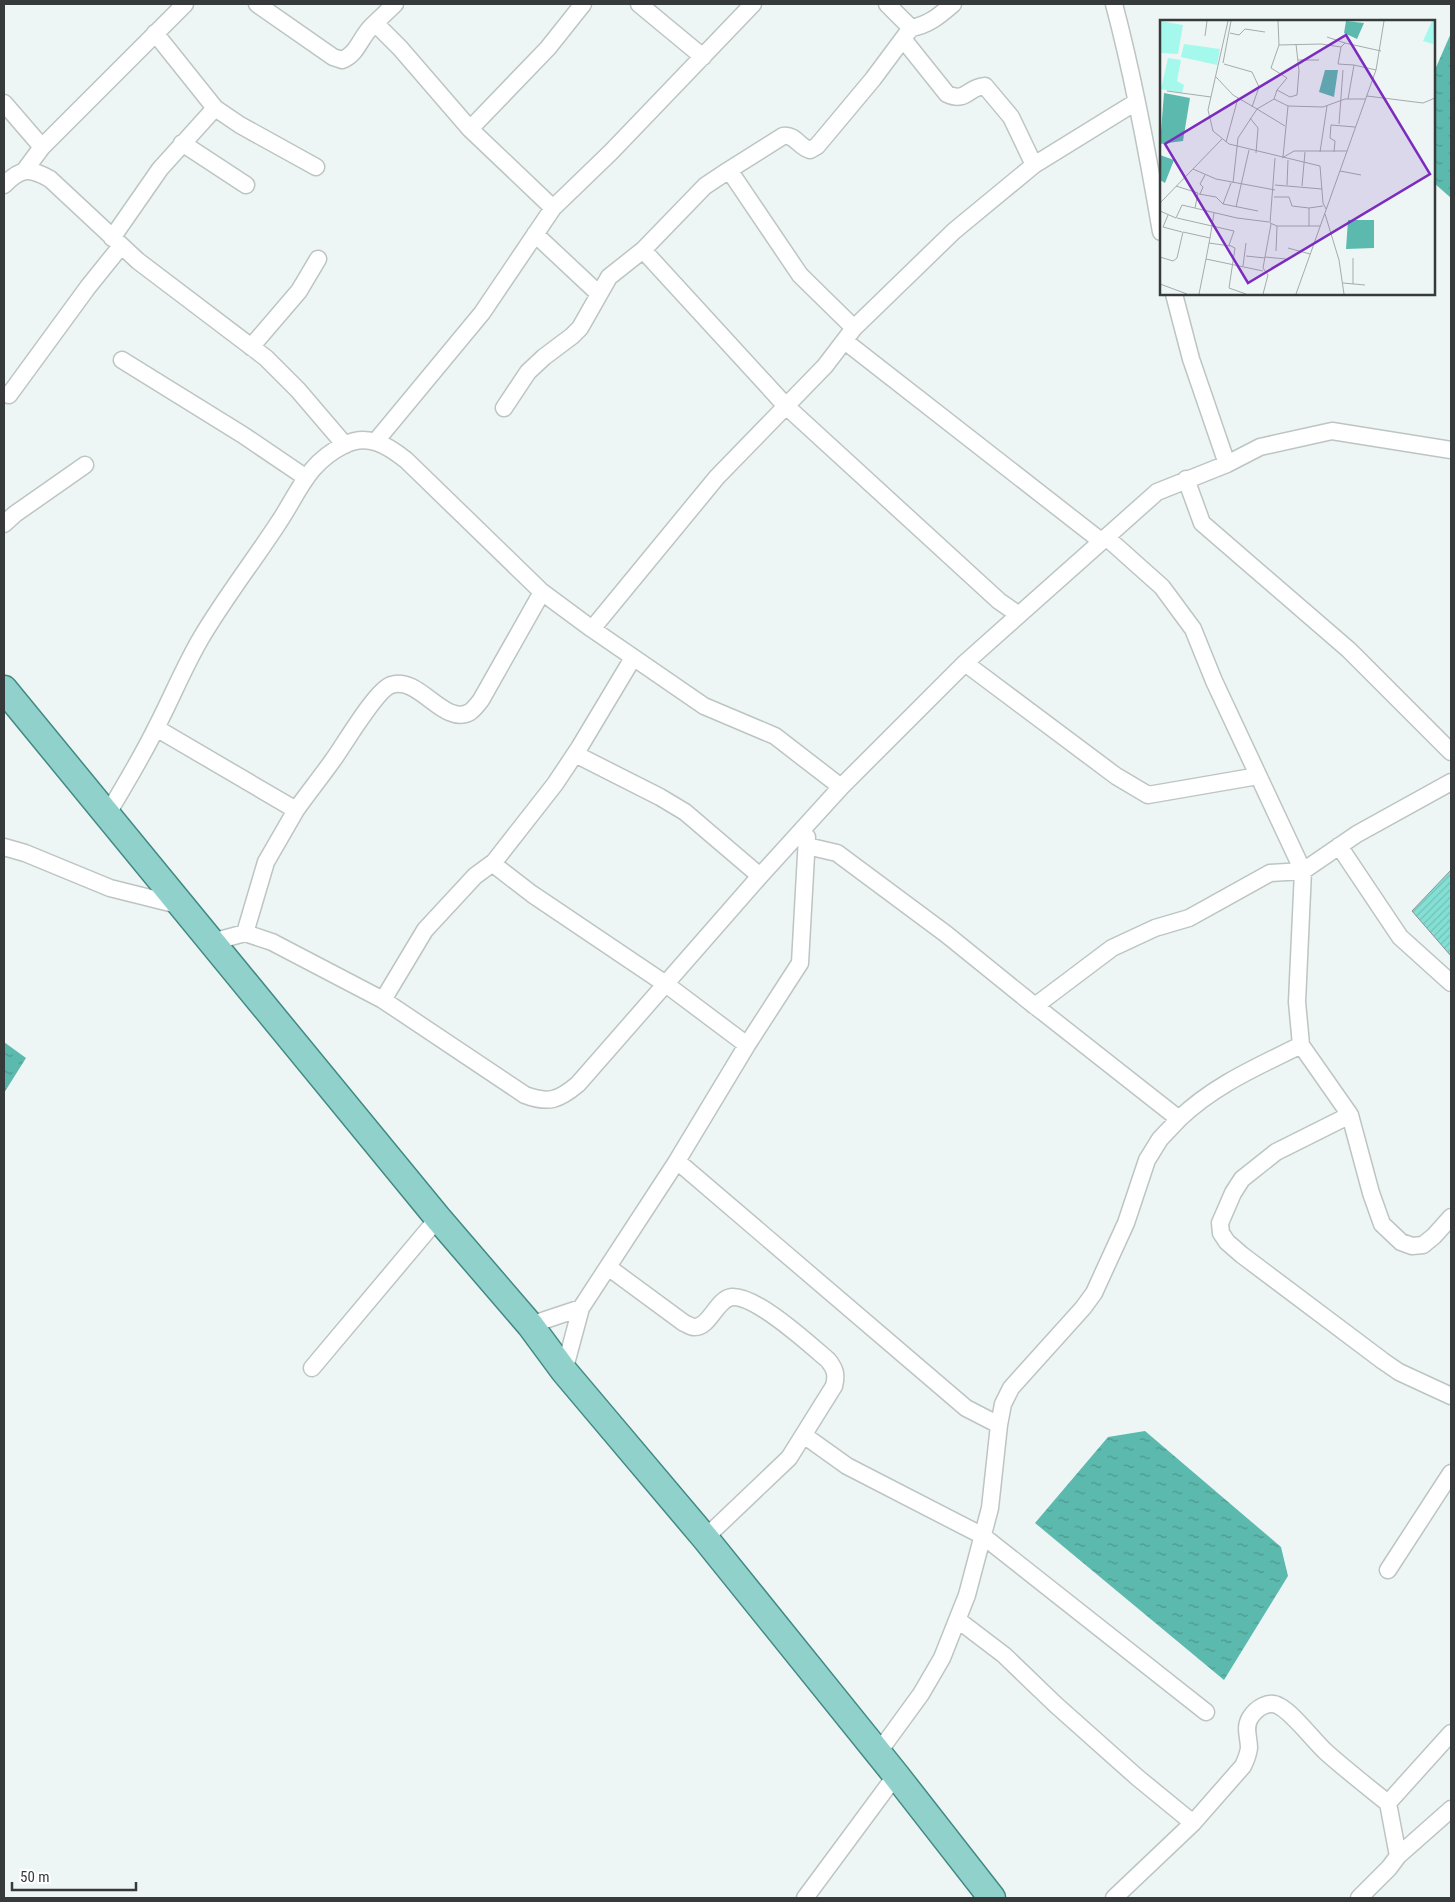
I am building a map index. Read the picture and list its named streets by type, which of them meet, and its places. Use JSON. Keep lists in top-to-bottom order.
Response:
{
  "scale_bar": "50 m"
}
